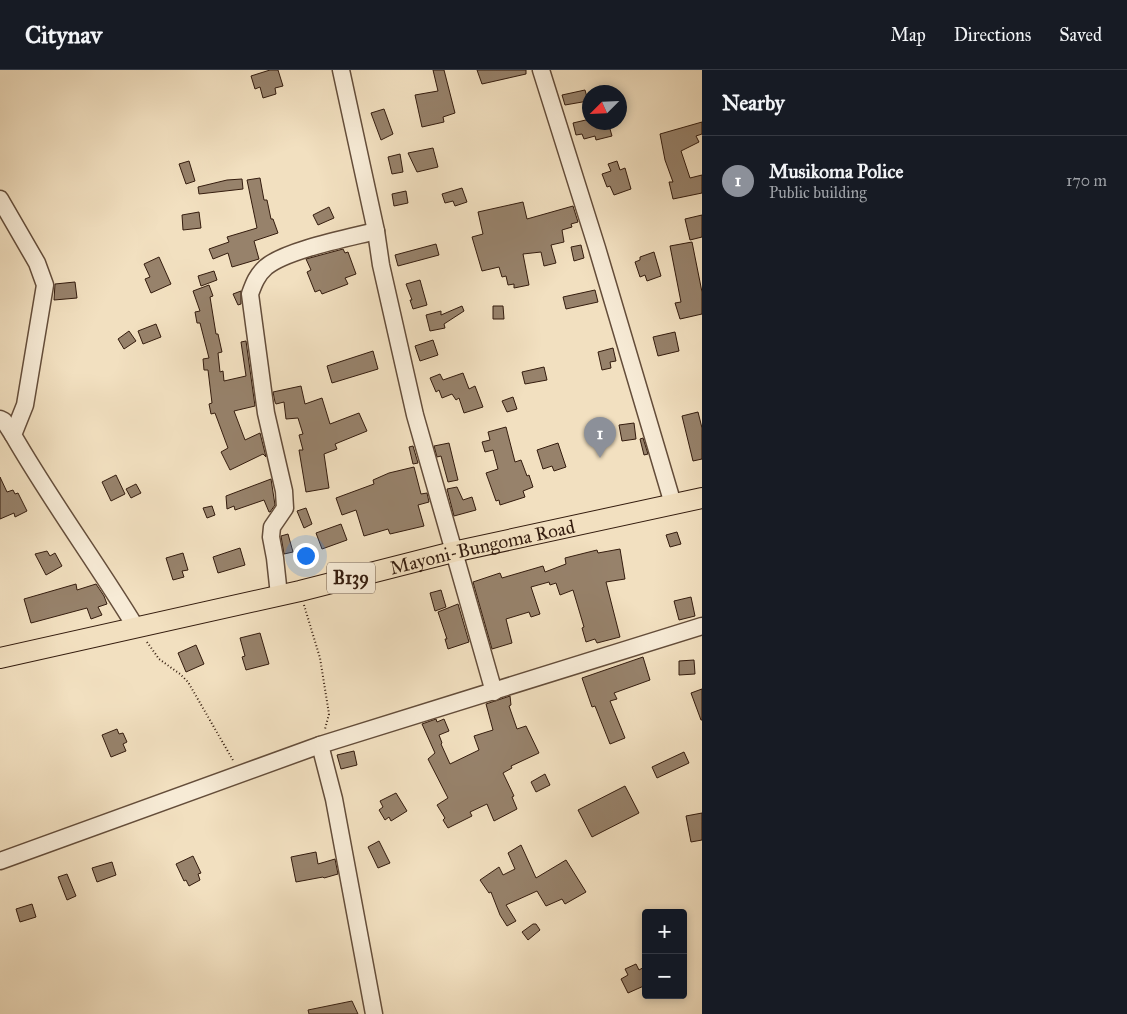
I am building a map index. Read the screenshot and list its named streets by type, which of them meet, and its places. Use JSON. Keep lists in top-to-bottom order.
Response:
{
  "streets": {
    "main road": ["Mayoni-Bungoma Road", "B139"]
  },
  "north": "bottom left",
  "page": {
    "header": "Citynav",
    "nav": ["Map", "Directions", "Saved"],
    "heading": "Nearby",
    "list": [
      {
        "mark": "1",
        "name": "Musikoma Police",
        "note": "Public building",
        "value": "170 m"
      }
    ],
    "pins": "1",
    "map_buttons": ["+", "−"]
  }
}
